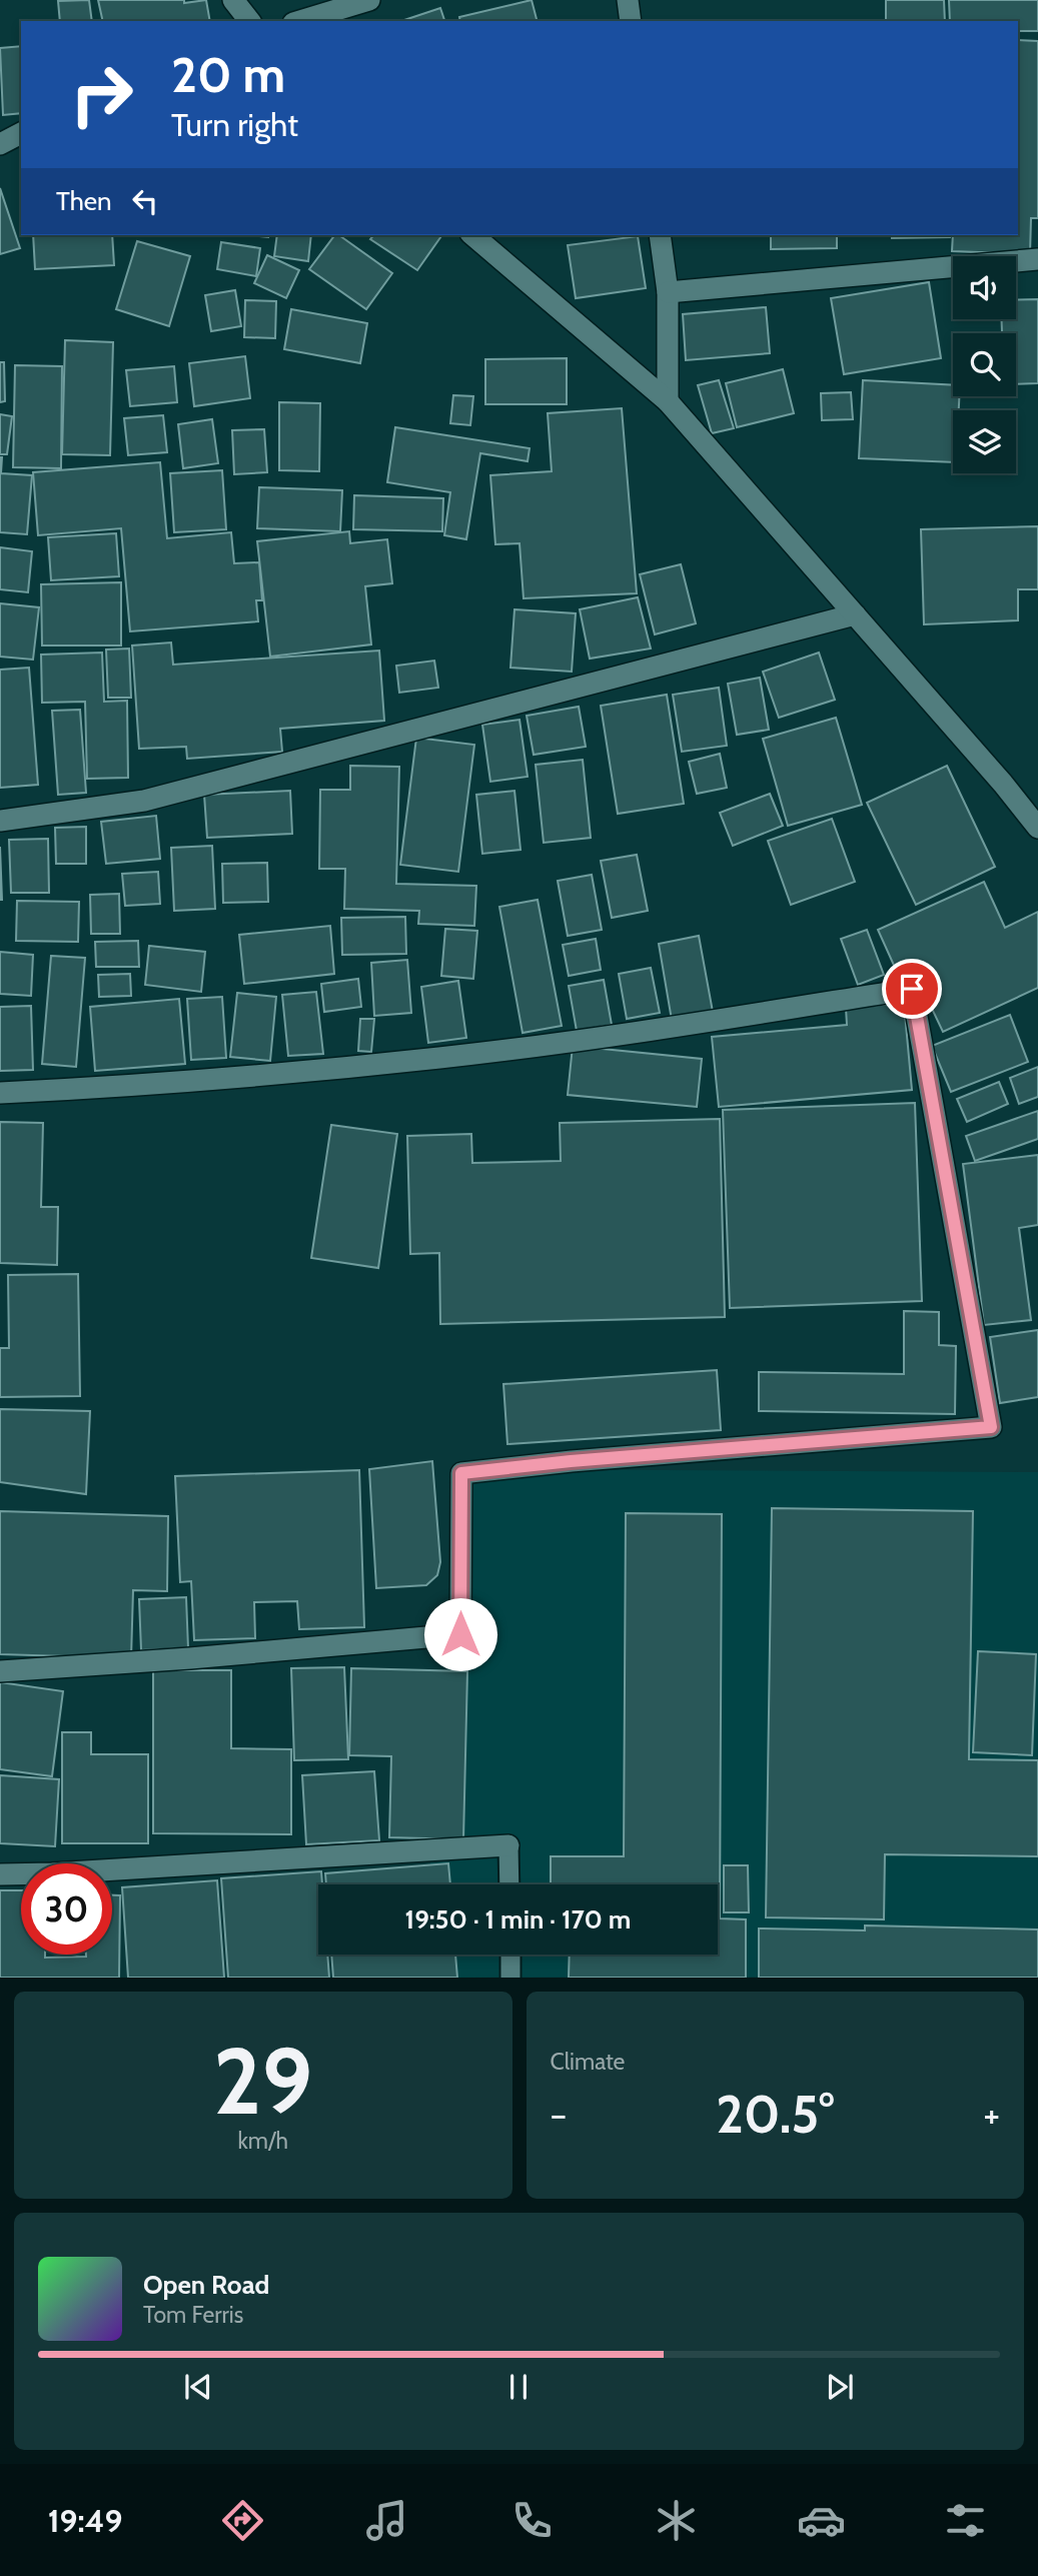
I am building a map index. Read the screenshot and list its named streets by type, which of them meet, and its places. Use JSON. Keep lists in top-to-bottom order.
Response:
{
  "page": {
    "turn": ["20 m", "Turn right"],
    "then": "Then",
    "limit": "30",
    "trip": "19:50 · 1 min · 170 m",
    "tile": [
      ["29", "km/h"],
      "Climate"
    ],
    "heat": ["−", "20.5°", "+"],
    "song": ["Open Road", "Tom Ferris"],
    "tabs": "19:49"
  }
}
